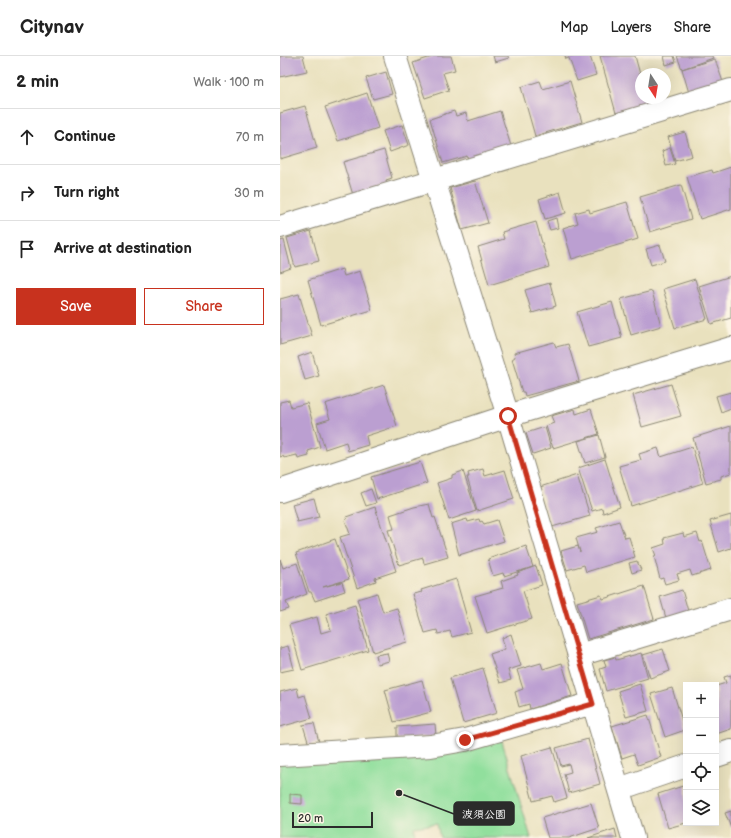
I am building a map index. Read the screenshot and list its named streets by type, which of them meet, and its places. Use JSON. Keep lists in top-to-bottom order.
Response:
{
  "places": ["波須公園"],
  "scale_bar": "20 m",
  "north": "bottom",
  "page": {
    "header": "Citynav",
    "nav": ["Map", "Layers", "Share"],
    "heading": ["2 min", "Walk · 100 m"],
    "list": [
      ["Continue", "70 m"],
      ["Turn right", "30 m"],
      "Arrive at destination"
    ],
    "buttons": ["Save", "Share"],
    "map_buttons": ["+", "−"],
    "scale": "20 m"
  }
}
